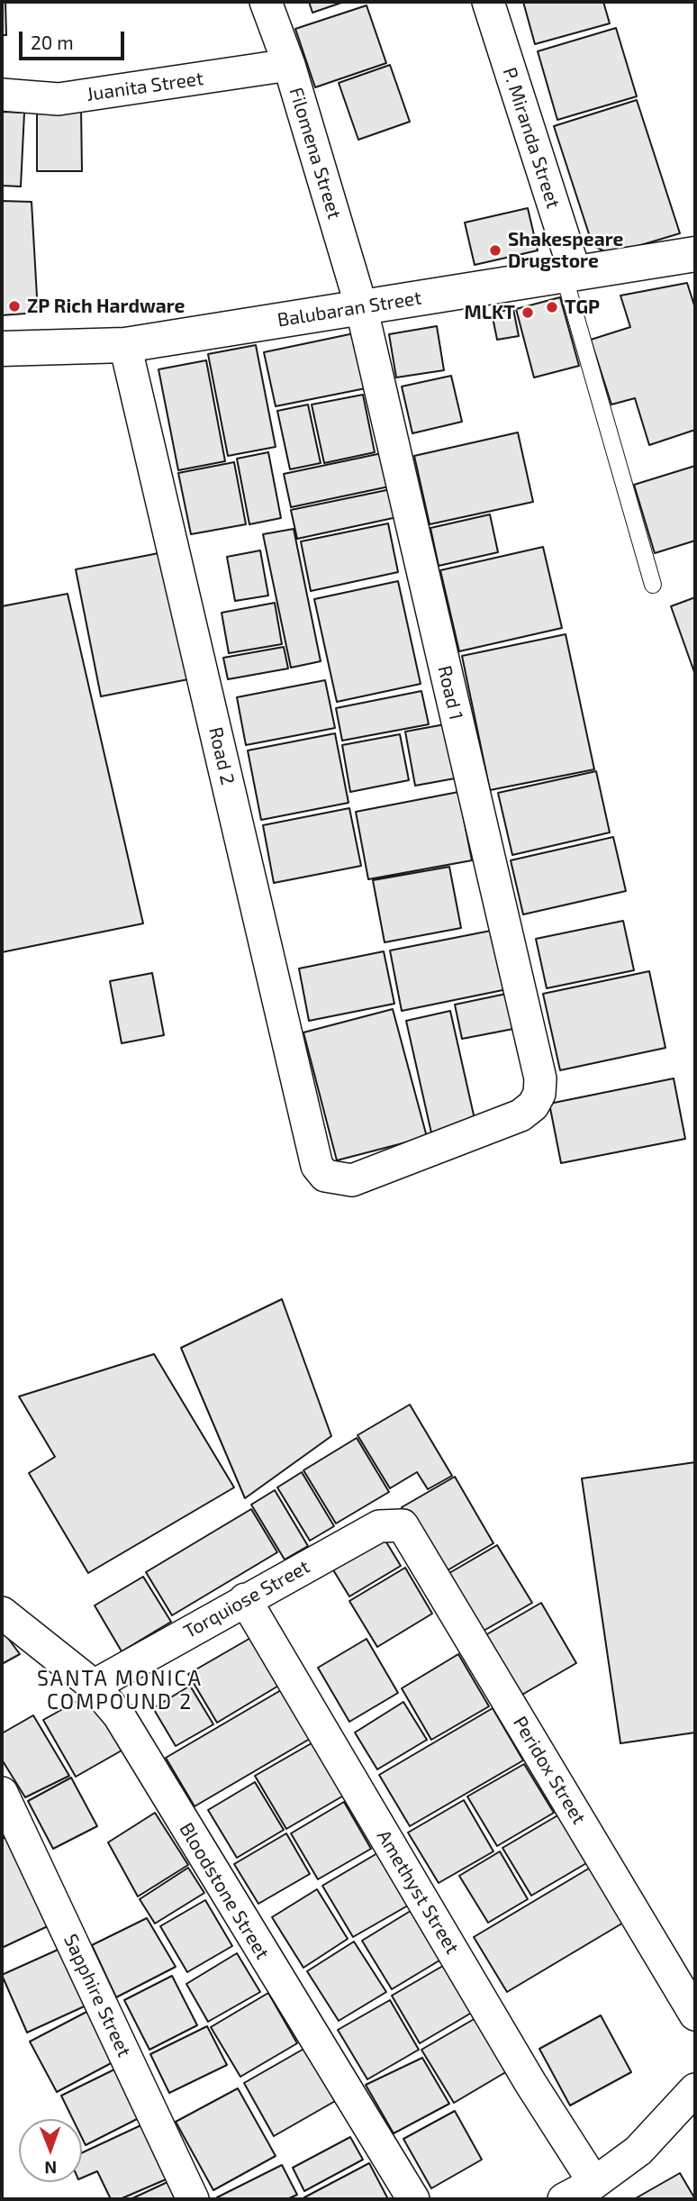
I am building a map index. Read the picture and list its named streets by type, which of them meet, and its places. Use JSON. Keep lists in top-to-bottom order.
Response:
{
  "streets": {
    "street": [
      "Juanita Street",
      "P. Miranda Street",
      "Filomena Street",
      "Balubaran Street",
      "Road 1",
      "Road 2",
      "Torquiose Street",
      "Peridox Street",
      "Bloodstone Street",
      "Amethyst Street",
      "Sapphire Street"
    ]
  },
  "crossings": [
    ["Juanita Street", "Filomena Street"],
    ["P. Miranda Street", "Balubaran Street"],
    ["Filomena Street", "Balubaran Street"],
    ["Filomena Street", "Road 1"],
    ["Balubaran Street", "Road 1"],
    ["Balubaran Street", "Road 2"],
    ["Road 1", "Road 2"],
    ["Torquiose Street", "Peridox Street"],
    ["Torquiose Street", "Bloodstone Street"],
    ["Torquiose Street", "Amethyst Street"]
  ],
  "districts": ["SANTA MONICA COMPOUND 2"],
  "places": [
    "Shakespeare Drugstore",
    "ZP Rich Hardware",
    "TGP",
    "MLKT"
  ],
  "scale_bar": "20 m",
  "north": "bottom"
}
